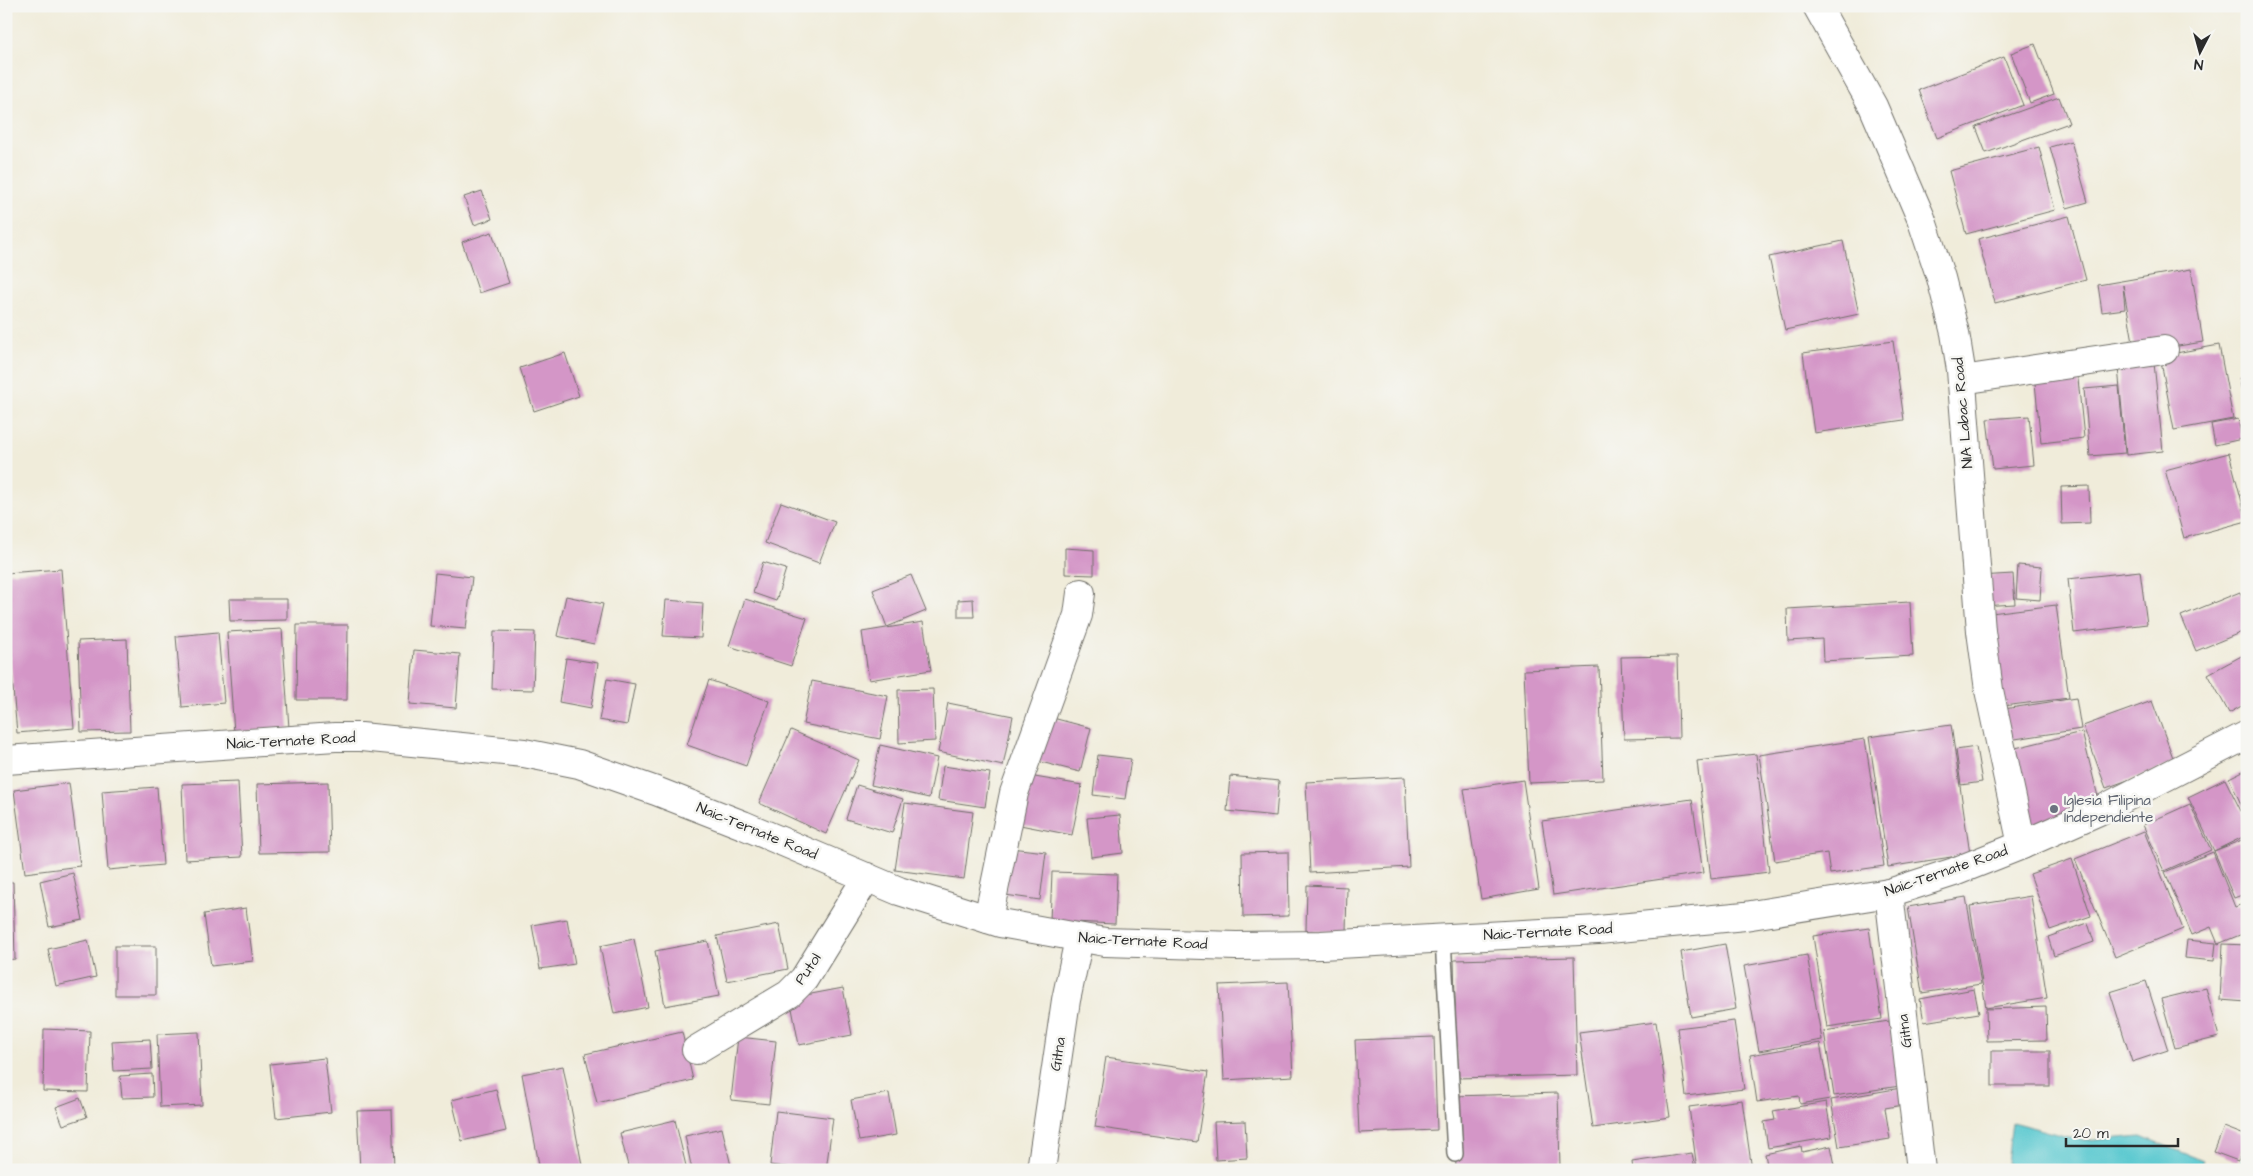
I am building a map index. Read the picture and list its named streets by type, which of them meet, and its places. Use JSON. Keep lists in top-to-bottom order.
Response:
{
  "streets": {
    "main road": [
      "NIA Labac Road",
      "Naic-Ternate Road",
      "Putol",
      "Gitna"
    ]
  },
  "crossings": [
    ["NIA Labac Road", "Naic-Ternate Road"],
    ["Naic-Ternate Road", "Putol"],
    ["Naic-Ternate Road", "Gitna"]
  ],
  "places": ["Iglesia Filipina Independiente"],
  "scale_bar": "20 m",
  "north": "bottom"
}
